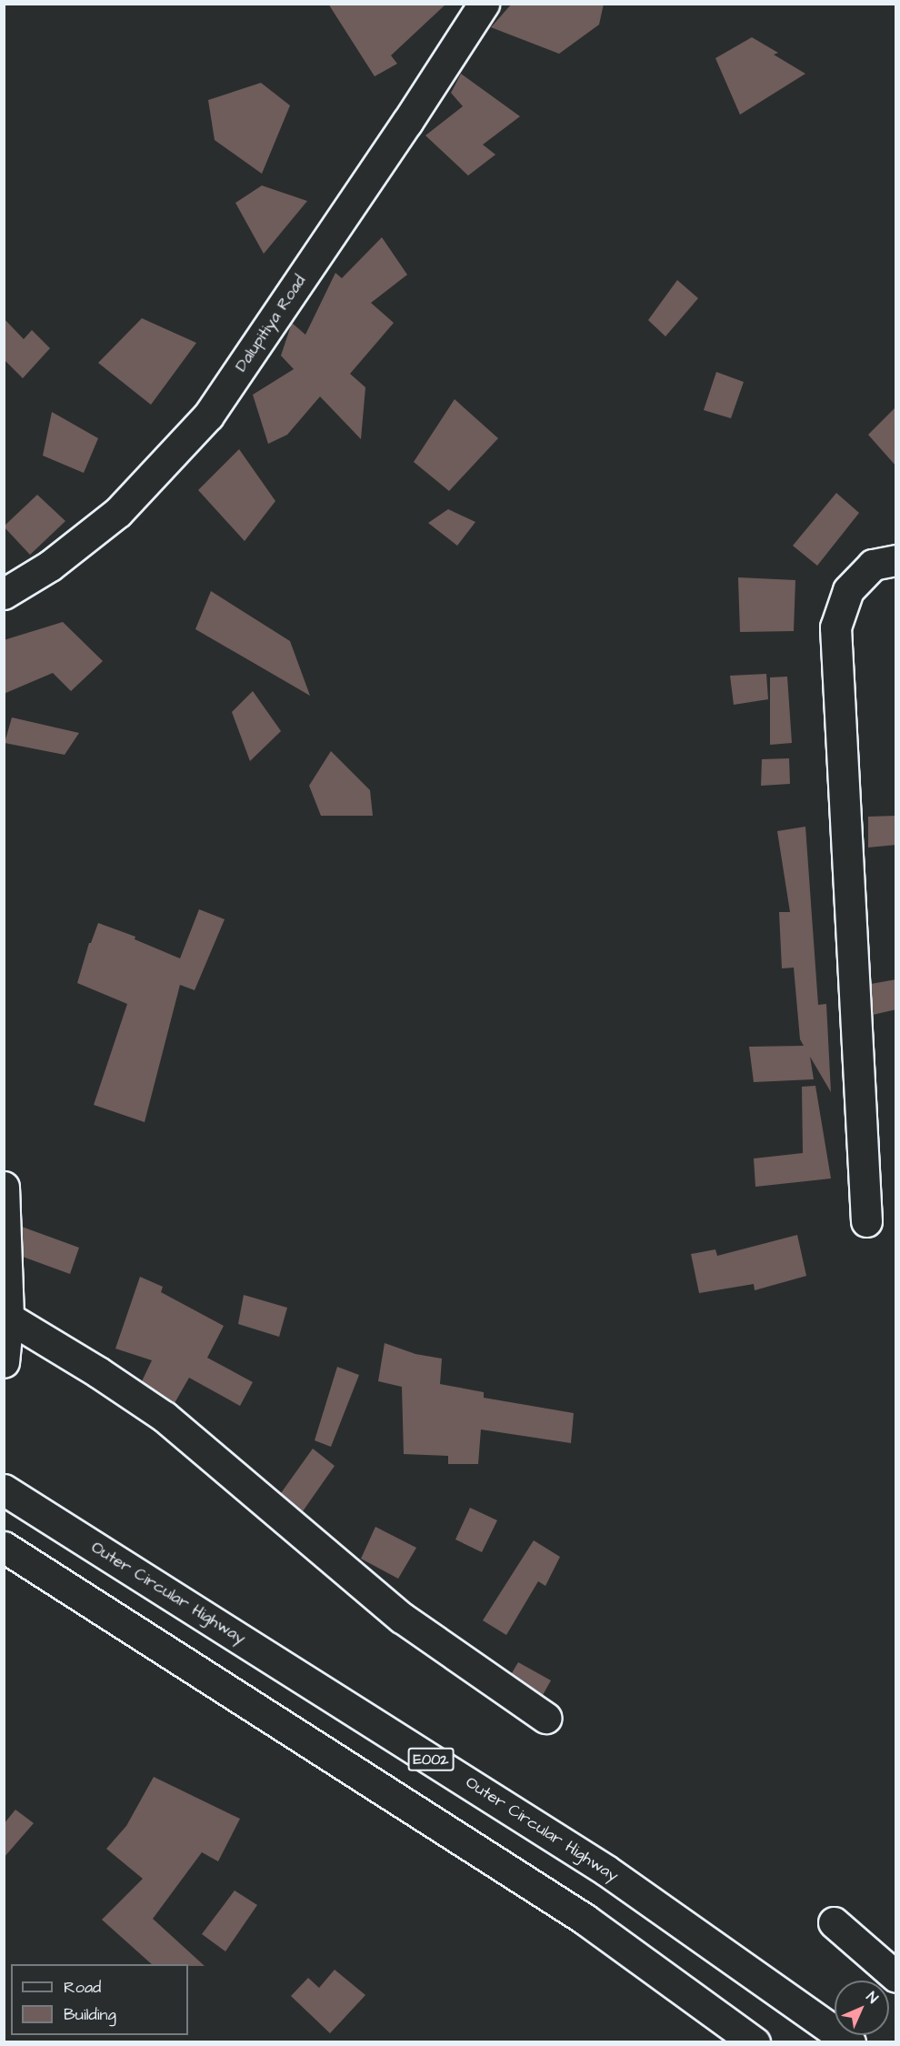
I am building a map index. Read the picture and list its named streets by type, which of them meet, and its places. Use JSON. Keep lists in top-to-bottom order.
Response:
{
  "streets": {
    "main road": ["Dalupitiya Road", "Outer Circular Highway", "E002"]
  },
  "legend": ["Road", "Building"],
  "north": "top right"
}
